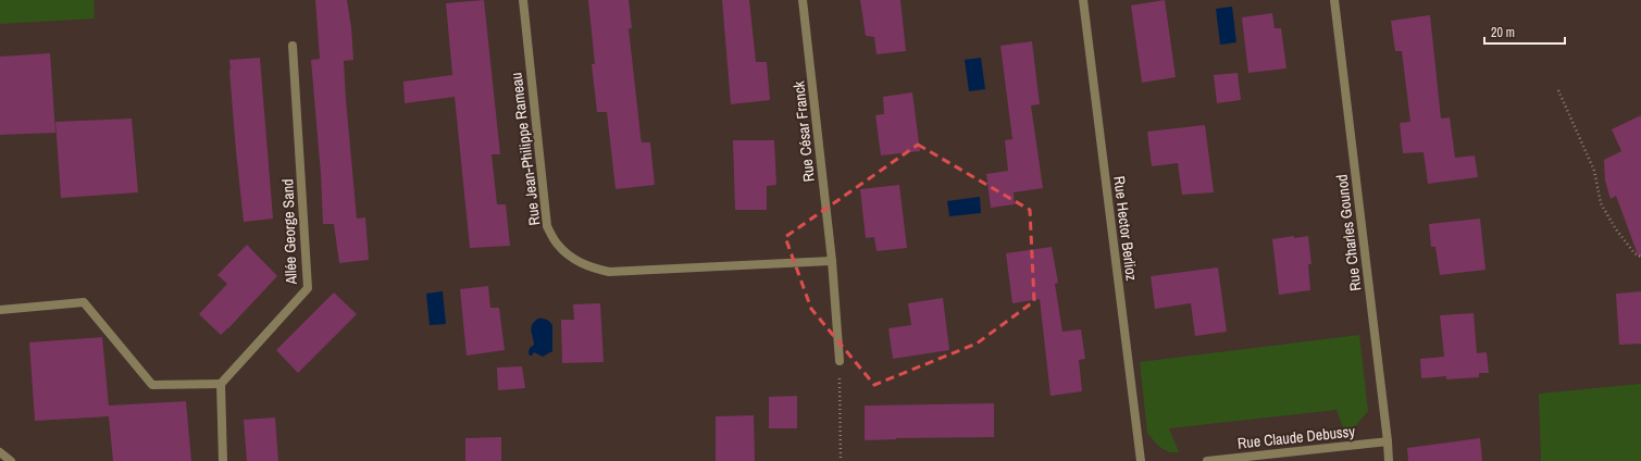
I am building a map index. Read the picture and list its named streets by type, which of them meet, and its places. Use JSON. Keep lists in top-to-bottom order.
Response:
{
  "streets": {
    "street": [
      "Rue César Franck",
      "Rue Jean-Philippe Rameau",
      "Rue Hector Berlioz",
      "Allée George Sand",
      "Rue Charles Gounod",
      "Rue Claude Debussy"
    ]
  },
  "crossings": [
    ["Rue César Franck", "Rue Jean-Philippe Rameau"],
    ["Rue Charles Gounod", "Rue Claude Debussy"]
  ],
  "scale_bar": "20 m"
}
